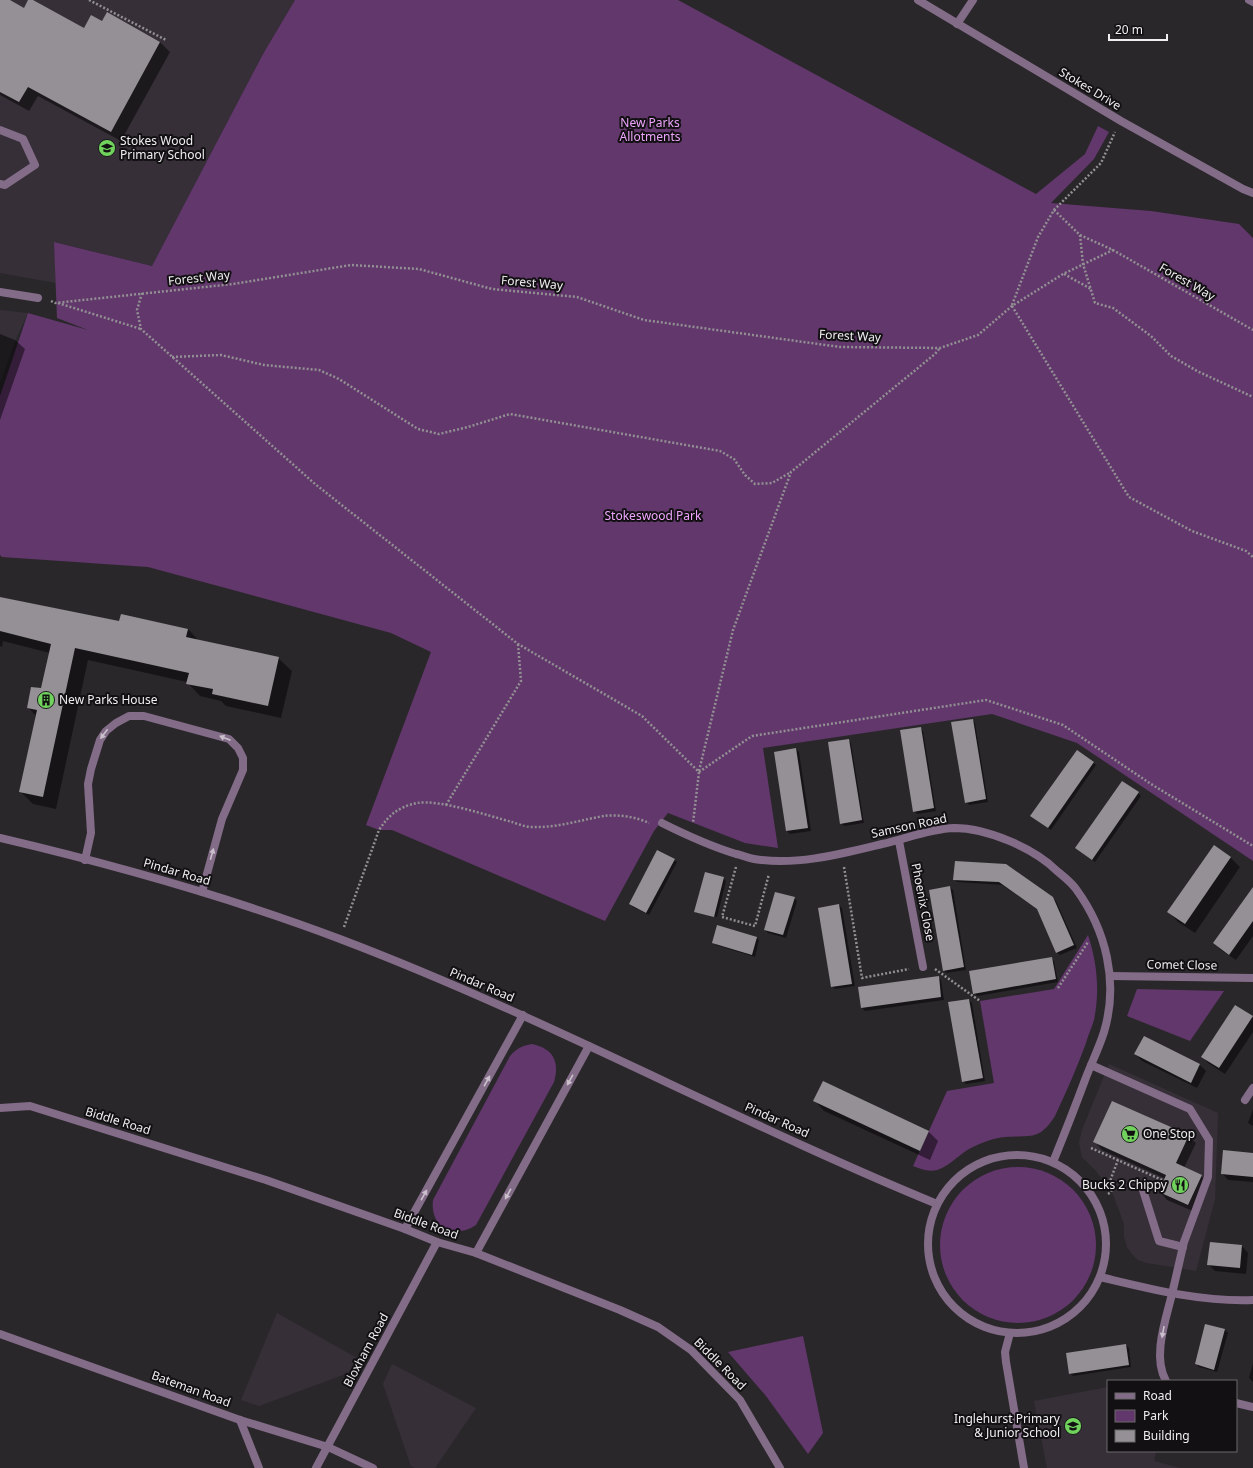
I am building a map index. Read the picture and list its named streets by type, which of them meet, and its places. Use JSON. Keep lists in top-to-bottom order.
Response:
{
  "streets": {
    "street": [
      "Stokes Drive",
      "Samson Road",
      "Pindar Road",
      "Phoenix Close",
      "Comet Close",
      "Biddle Road",
      "Bloxham Road",
      "Bateman Road"
    ],
    "path": ["Forest Way"]
  },
  "crossings": [
    ["Stokes Drive", "Forest Way"],
    ["Samson Road", "Phoenix Close"],
    ["Samson Road", "Comet Close"],
    ["Biddle Road", "Bloxham Road"],
    ["Bloxham Road", "Bateman Road"]
  ],
  "parks": ["New Parks Allotments", "Stokeswood Park"],
  "places": {
    "school or university": ["Stokes Wood Primary School", "Inglehurst Primary & Junior School"],
    "building": ["New Parks House"],
    "supermarket": ["One Stop"],
    "restaurant": ["Bucks 2 Chippy"]
  },
  "legend": ["Road", "Park", "Building"],
  "scale_bar": "20 m"
}
